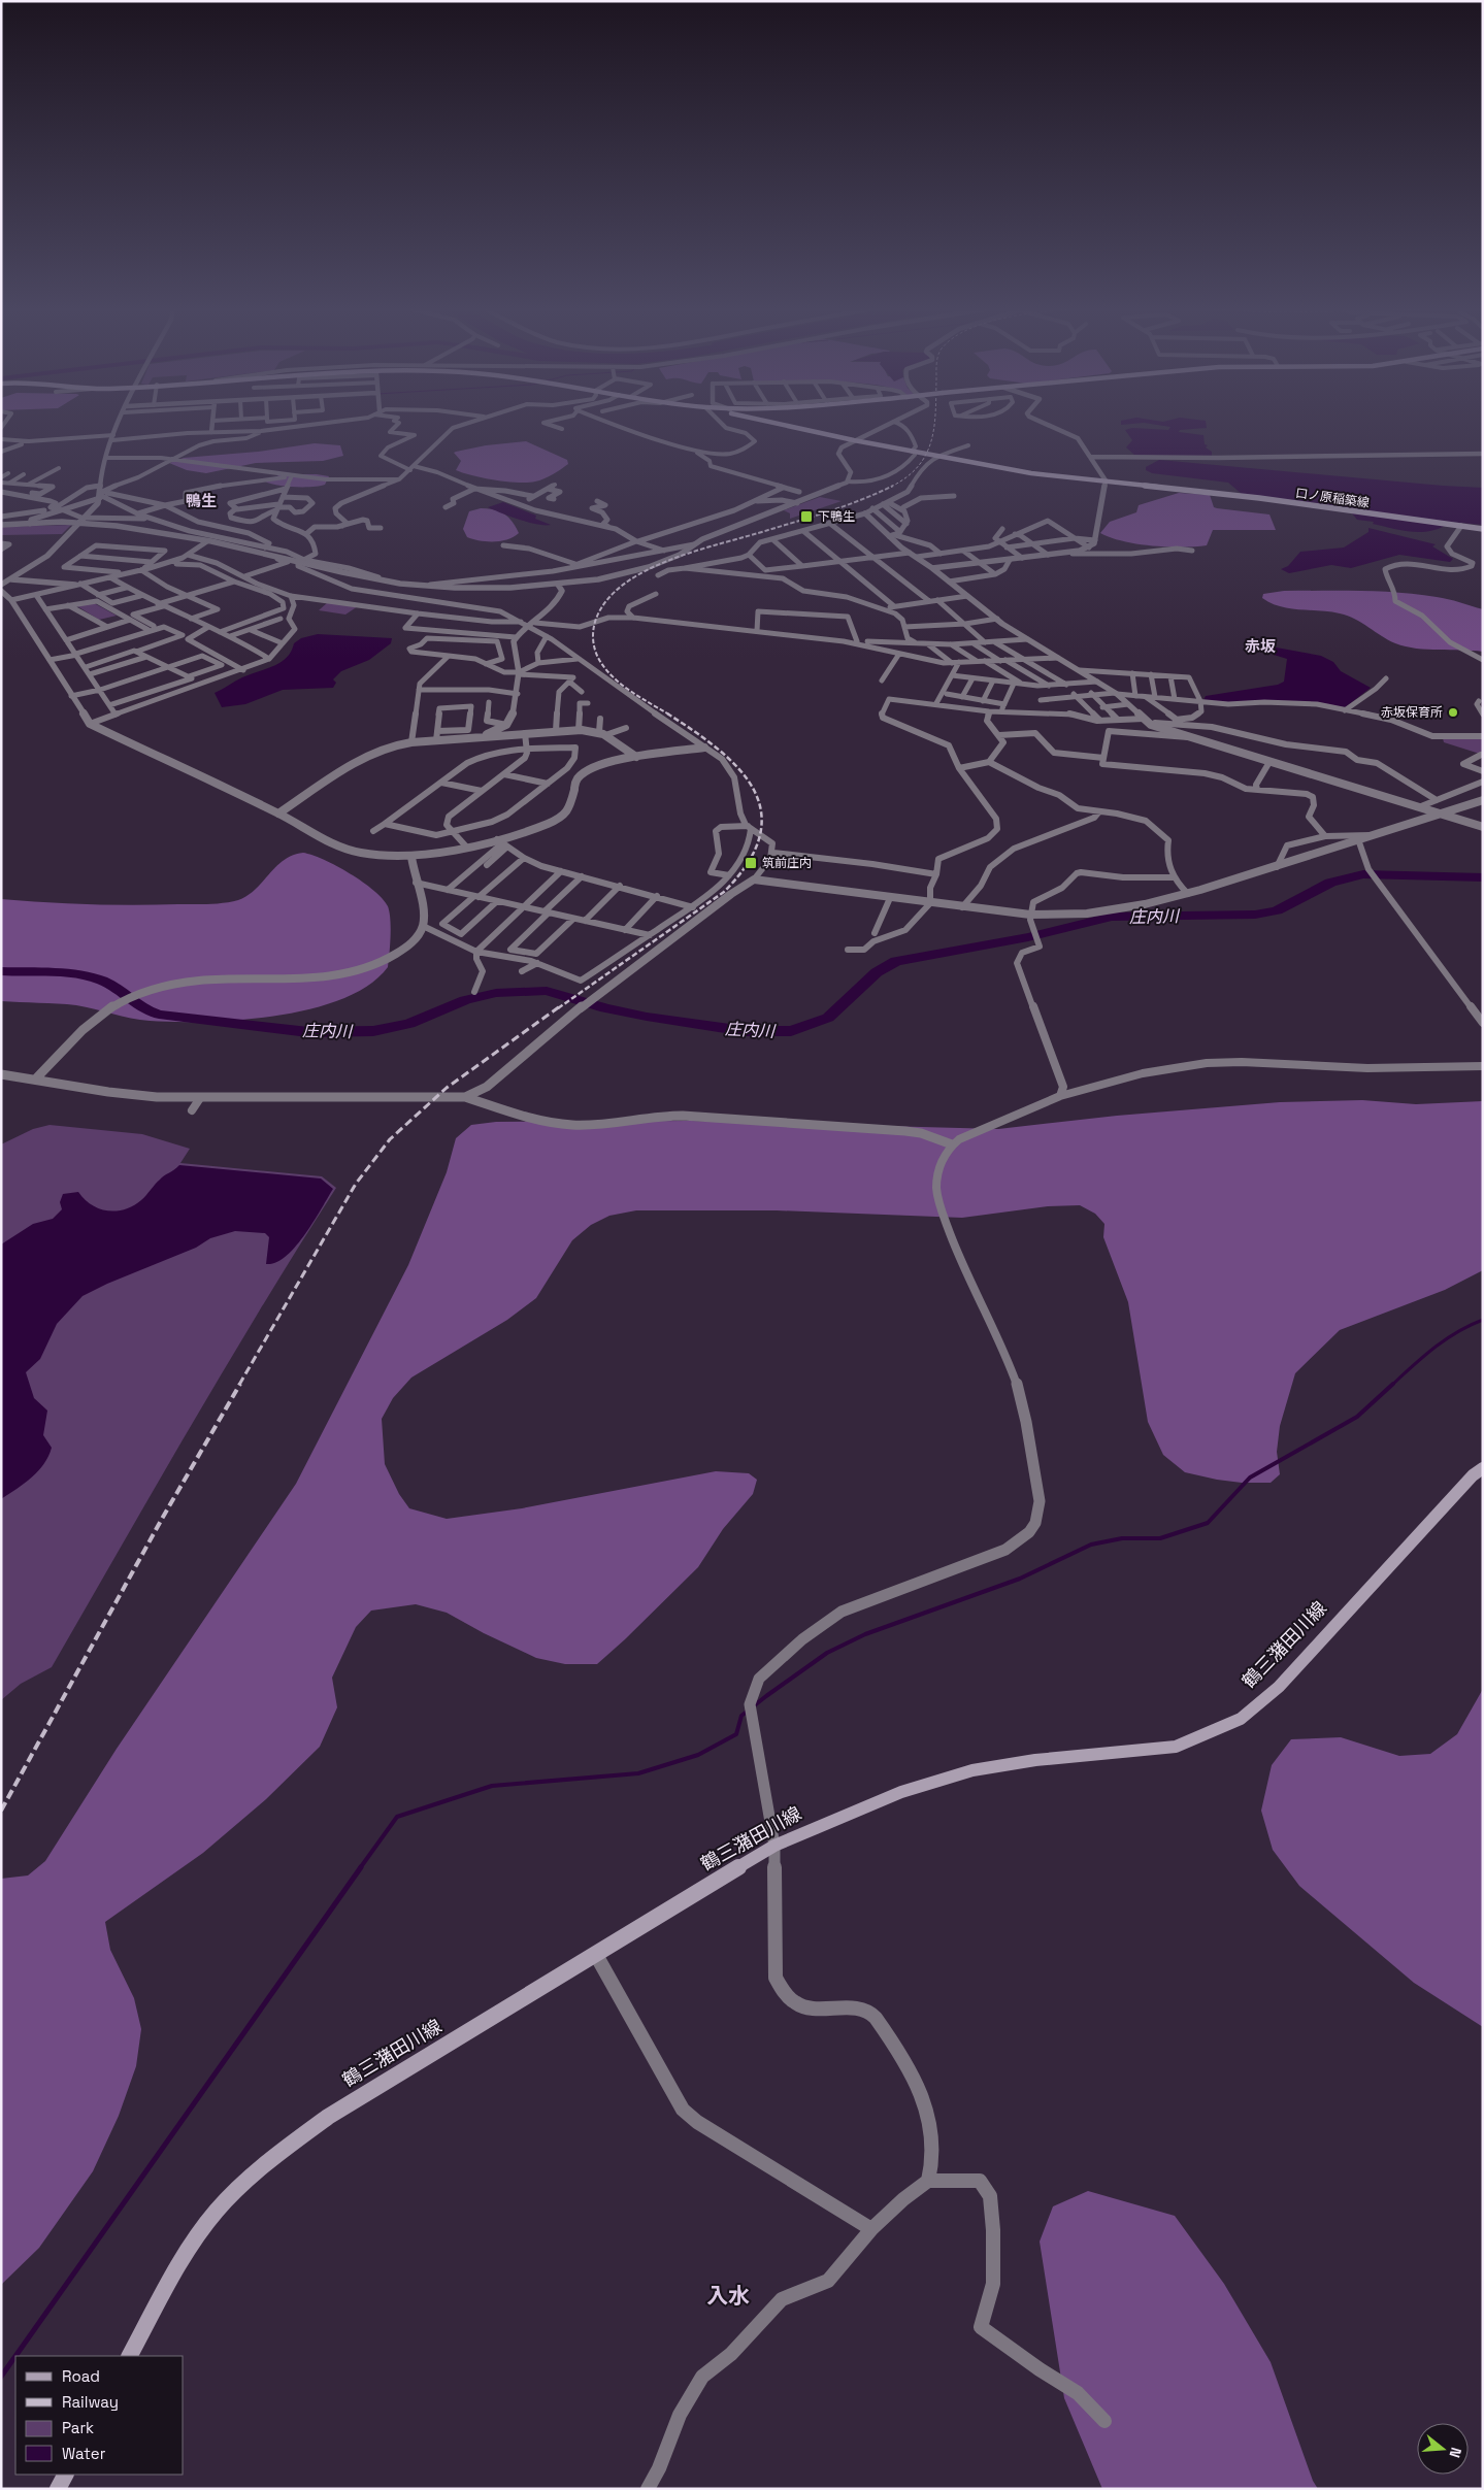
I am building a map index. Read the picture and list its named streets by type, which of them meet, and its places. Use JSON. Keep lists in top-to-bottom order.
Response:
{
  "streets": {
    "main road": ["口ノ原稲築線", "鶴三潴田川線"]
  },
  "districts": ["鴨生", "赤坂", "入水"],
  "water": ["庄内川"],
  "places": {
    "transit": ["下鴨生", "筑前庄内"],
    "other": ["赤坂保育所"]
  },
  "legend": [
    "Road",
    "Railway",
    "Park",
    "Water"
  ],
  "north": "right"
}
